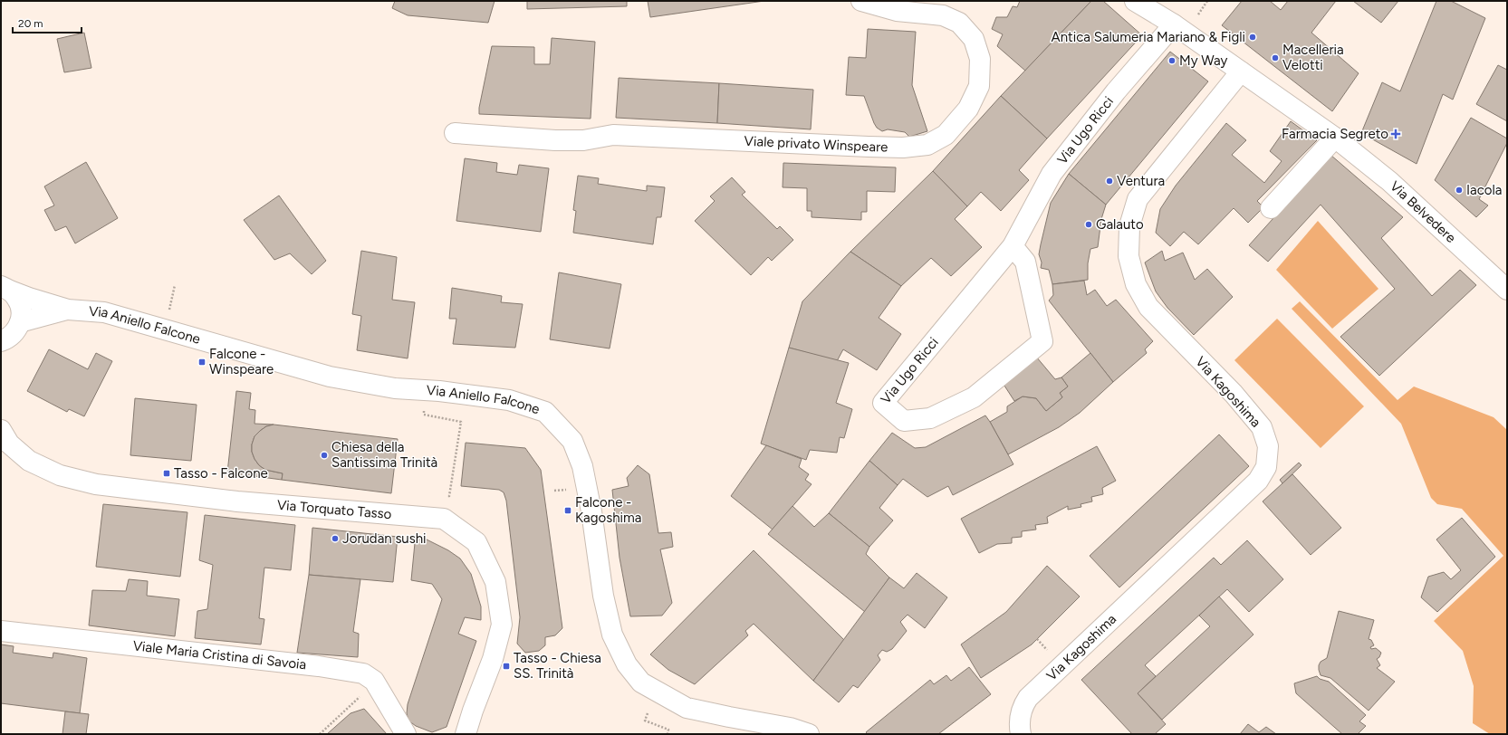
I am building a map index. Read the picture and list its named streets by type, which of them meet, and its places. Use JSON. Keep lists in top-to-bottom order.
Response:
{
  "streets": {
    "street": [
      "Via Ugo Ricci",
      "Viale privato Winspeare",
      "Via Belvedere",
      "Via Aniello Falcone",
      "Via Kagoshima",
      "Via Torquato Tasso",
      "Viale Maria Cristina di Savoia"
    ]
  },
  "crossings": [
    ["Via Ugo Ricci", "Via Belvedere"],
    ["Via Belvedere", "Via Kagoshima"]
  ],
  "places": {
    "other": [
      "Antica Salumeria Mariano & Figli",
      "Macelleria Velotti",
      "My Way",
      "Ventura",
      "Iacola",
      "Galauto",
      "Chiesa della Santissima Trinità",
      "Jorudan sushi"
    ],
    "health": ["Farmacia Segreto"],
    "transit": [
      "Falcone - Winspeare",
      "Tasso - Falcone",
      "Falcone - Kagoshima",
      "Tasso - Chiesa SS. Trinità"
    ]
  },
  "scale_bar": "20 m"
}
